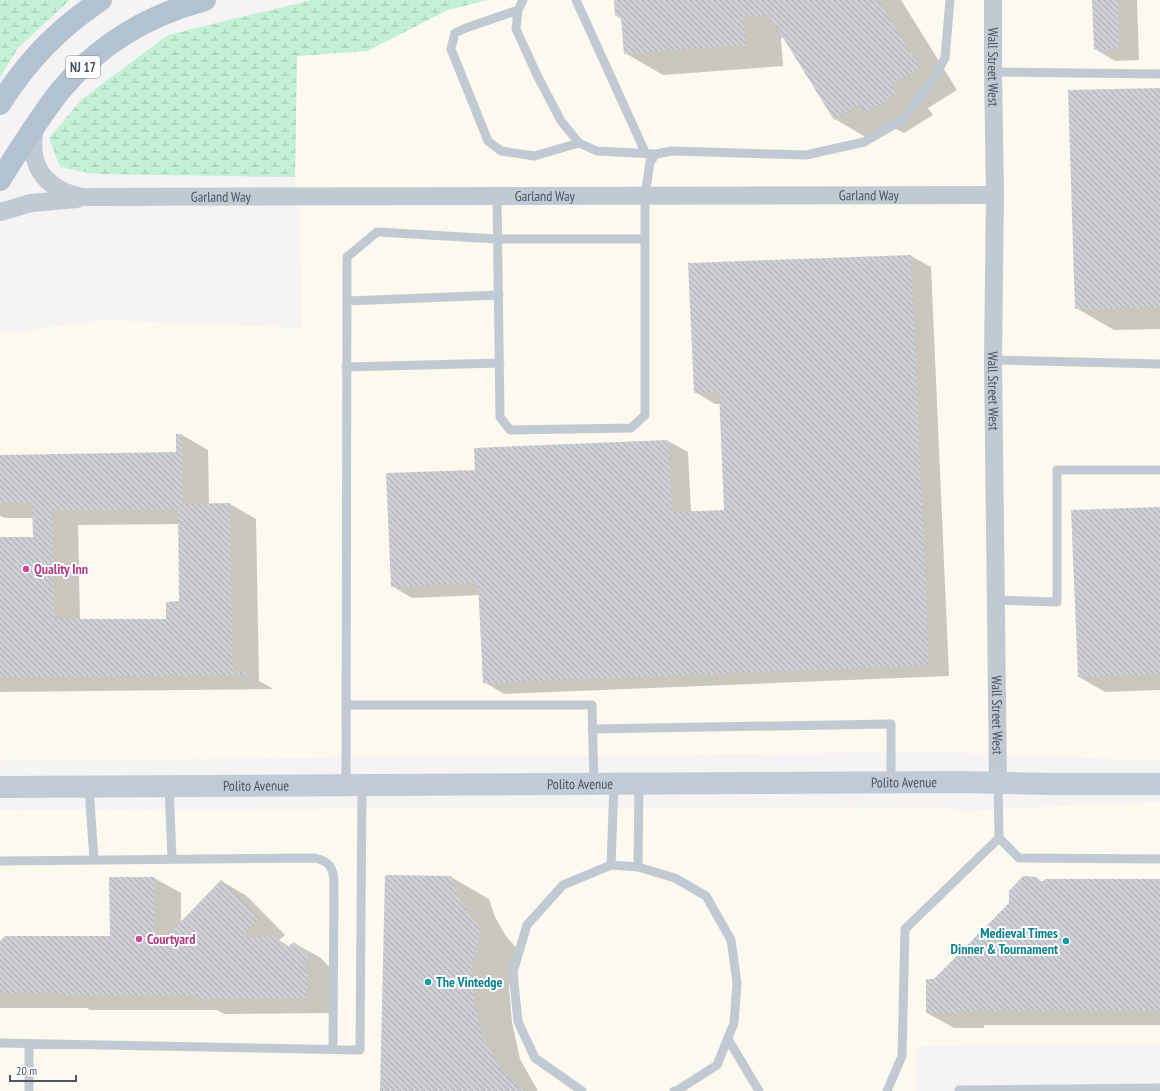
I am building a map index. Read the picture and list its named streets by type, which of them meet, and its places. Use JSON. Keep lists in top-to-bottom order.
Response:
{
  "streets": {
    "main road": ["NJ 17"],
    "street": ["Wall Street West", "Garland Way", "Polito Avenue"]
  },
  "crossings": [
    ["NJ 17", "Garland Way"],
    ["Wall Street West", "Garland Way"],
    ["Wall Street West", "Polito Avenue"]
  ],
  "places": [
    "Quality Inn",
    "Courtyard",
    "Medieval Times Dinner & Tournament",
    "The Vintedge"
  ],
  "scale_bar": "20 m"
}
